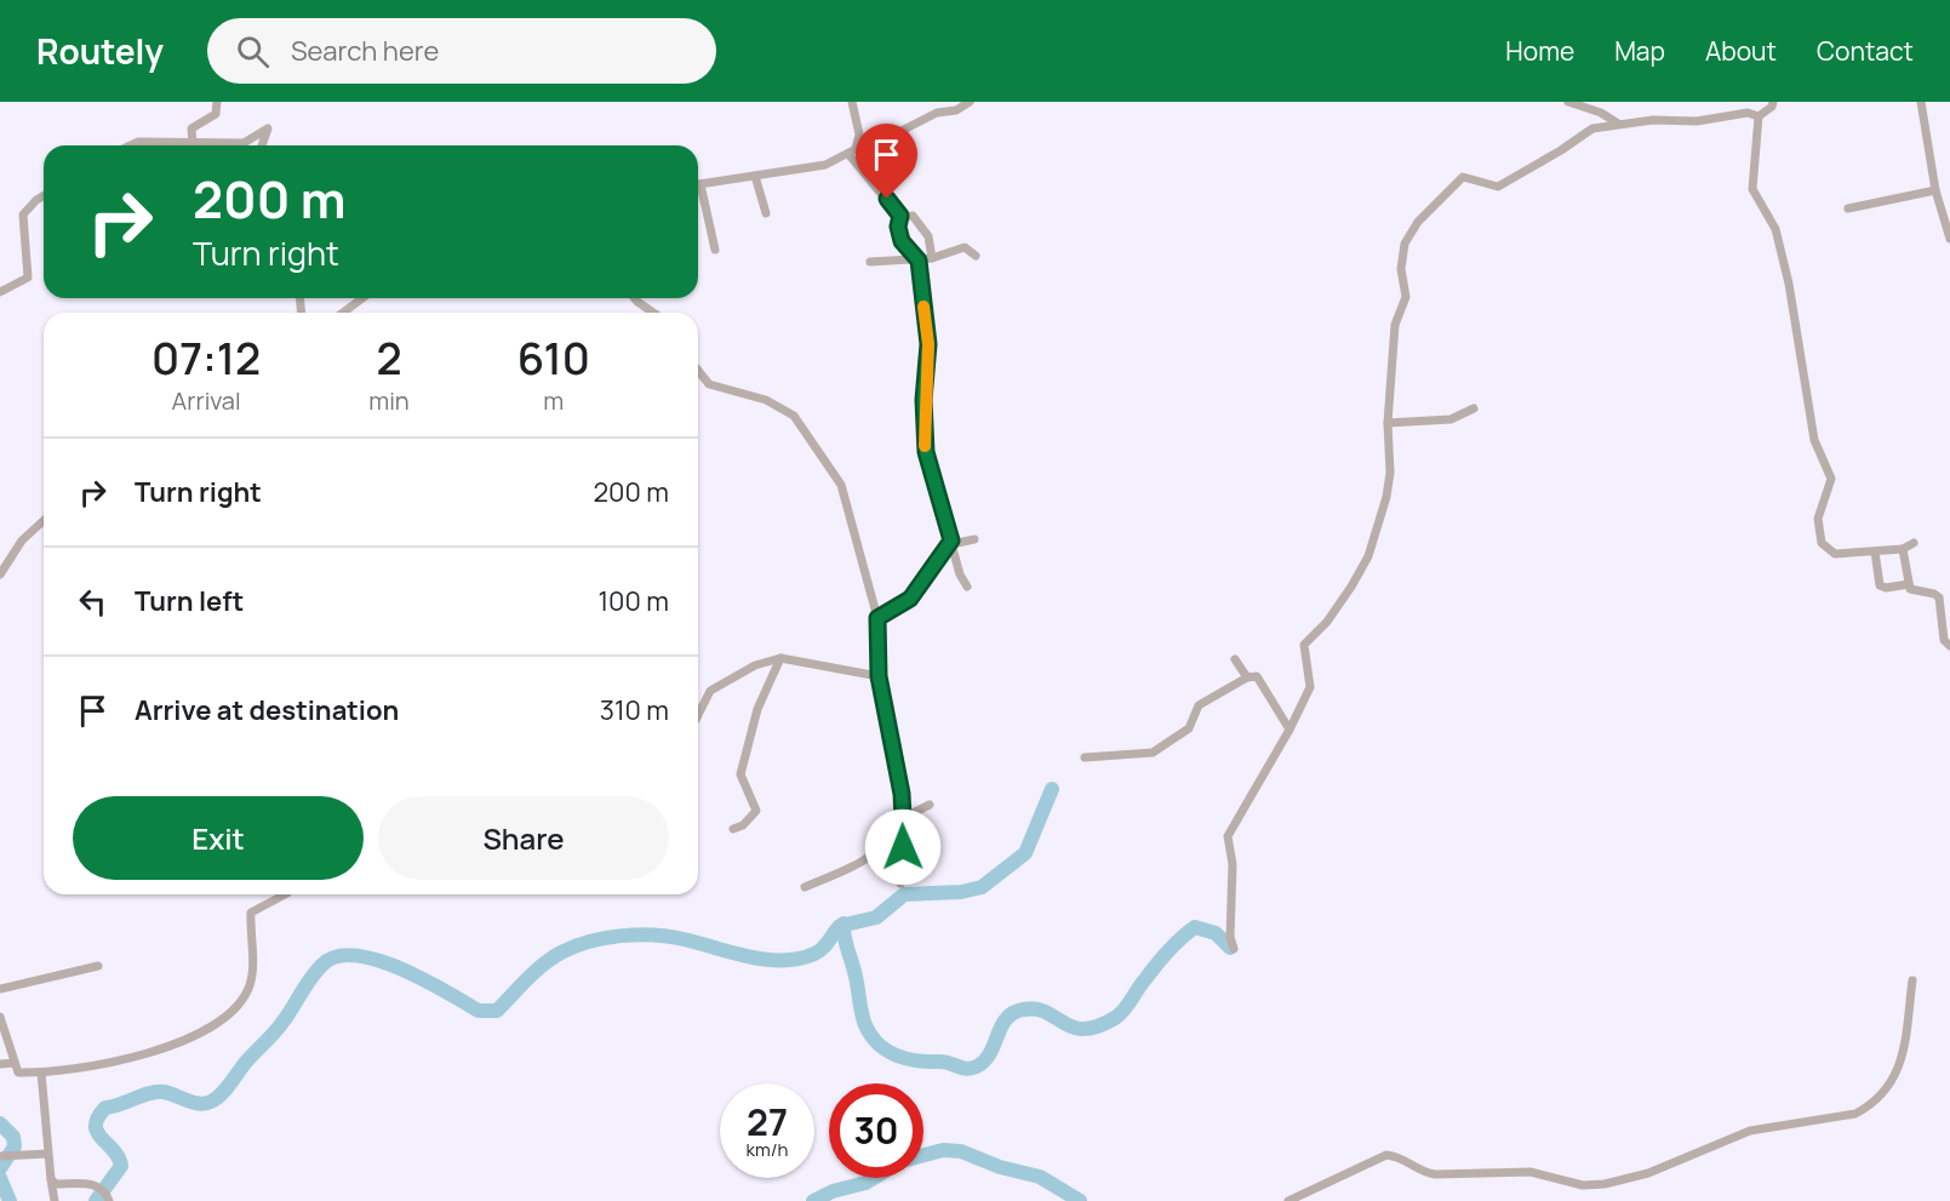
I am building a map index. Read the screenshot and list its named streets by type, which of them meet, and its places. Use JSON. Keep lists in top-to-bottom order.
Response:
{
  "page": {
    "header": "Routely",
    "search": "Search here",
    "nav": [
      "Home",
      "Map",
      "About",
      "Contact"
    ],
    "turn": ["200 m", "Turn right"],
    "eta": [
      "07:12",
      "Arrival",
      "2",
      "min",
      "610",
      "m"
    ],
    "list": [
      {
        "name": "Turn right",
        "value": "200 m"
      },
      {
        "name": "Turn left",
        "value": "100 m"
      },
      {
        "name": "Arrive at destination",
        "value": "310 m"
      }
    ],
    "buttons": ["Exit", "Share"],
    "speed": "27 km/h",
    "limit": "30"
  }
}
